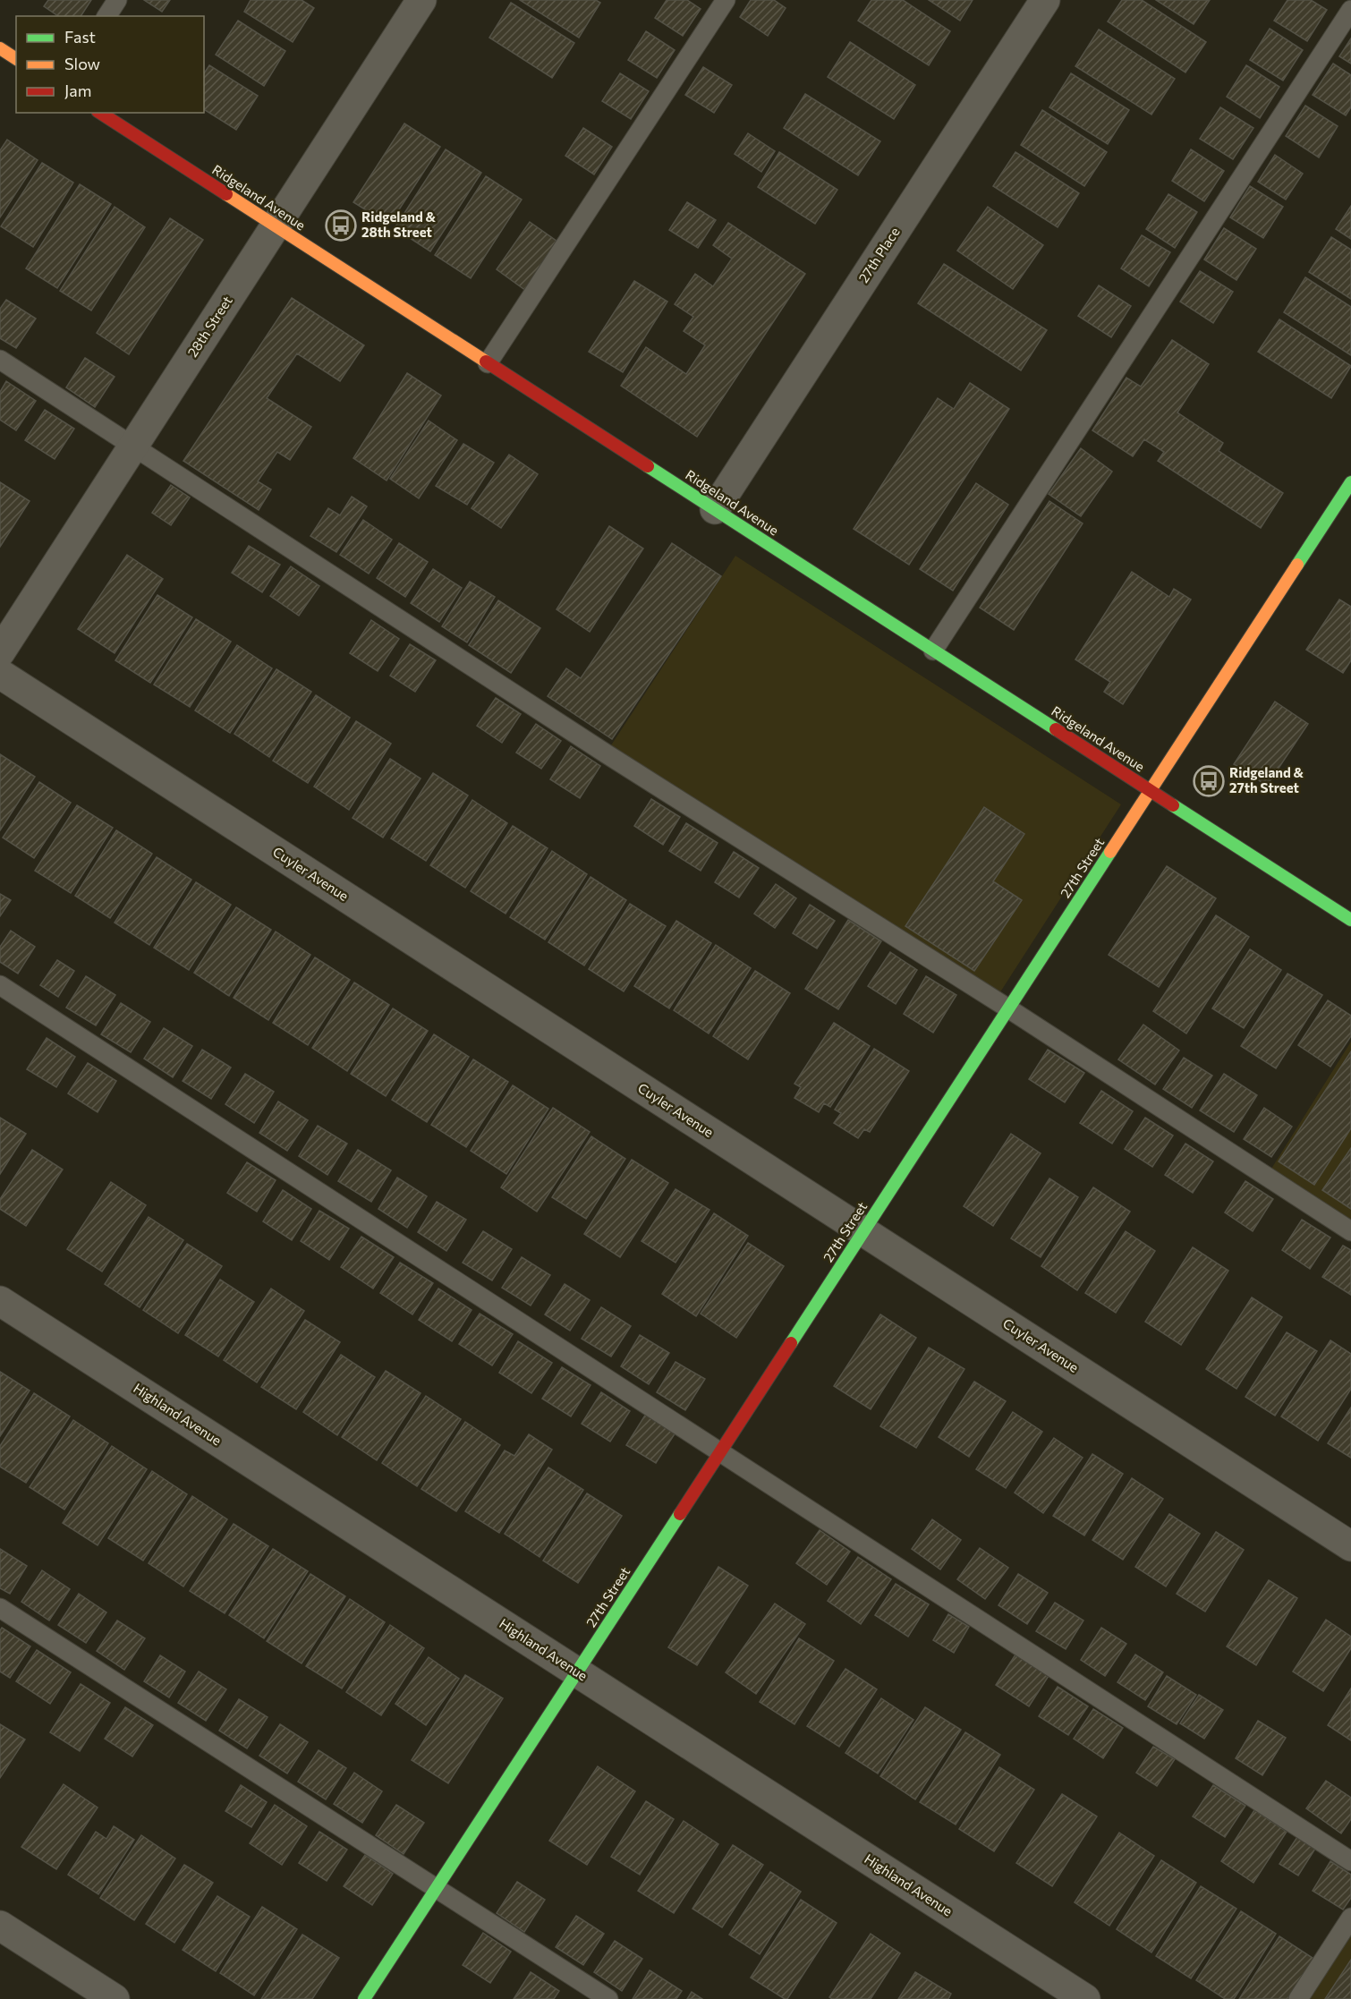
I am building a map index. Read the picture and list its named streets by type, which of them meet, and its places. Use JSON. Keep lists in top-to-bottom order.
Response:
{
  "streets": {
    "street": [
      "Ridgeland Avenue",
      "27th Place",
      "28th Street",
      "27th Street",
      "Cuyler Avenue",
      "Highland Avenue"
    ]
  },
  "crossings": [
    ["Ridgeland Avenue", "27th Place"],
    ["Ridgeland Avenue", "28th Street"],
    ["Ridgeland Avenue", "27th Street"],
    ["27th Street", "Cuyler Avenue"],
    ["27th Street", "Highland Avenue"]
  ],
  "places": {
    "bus stop": ["Ridgeland & 28th Street", "Ridgeland & 27th Street"]
  },
  "legend": ["Fast", "Slow", "Jam"]
}
